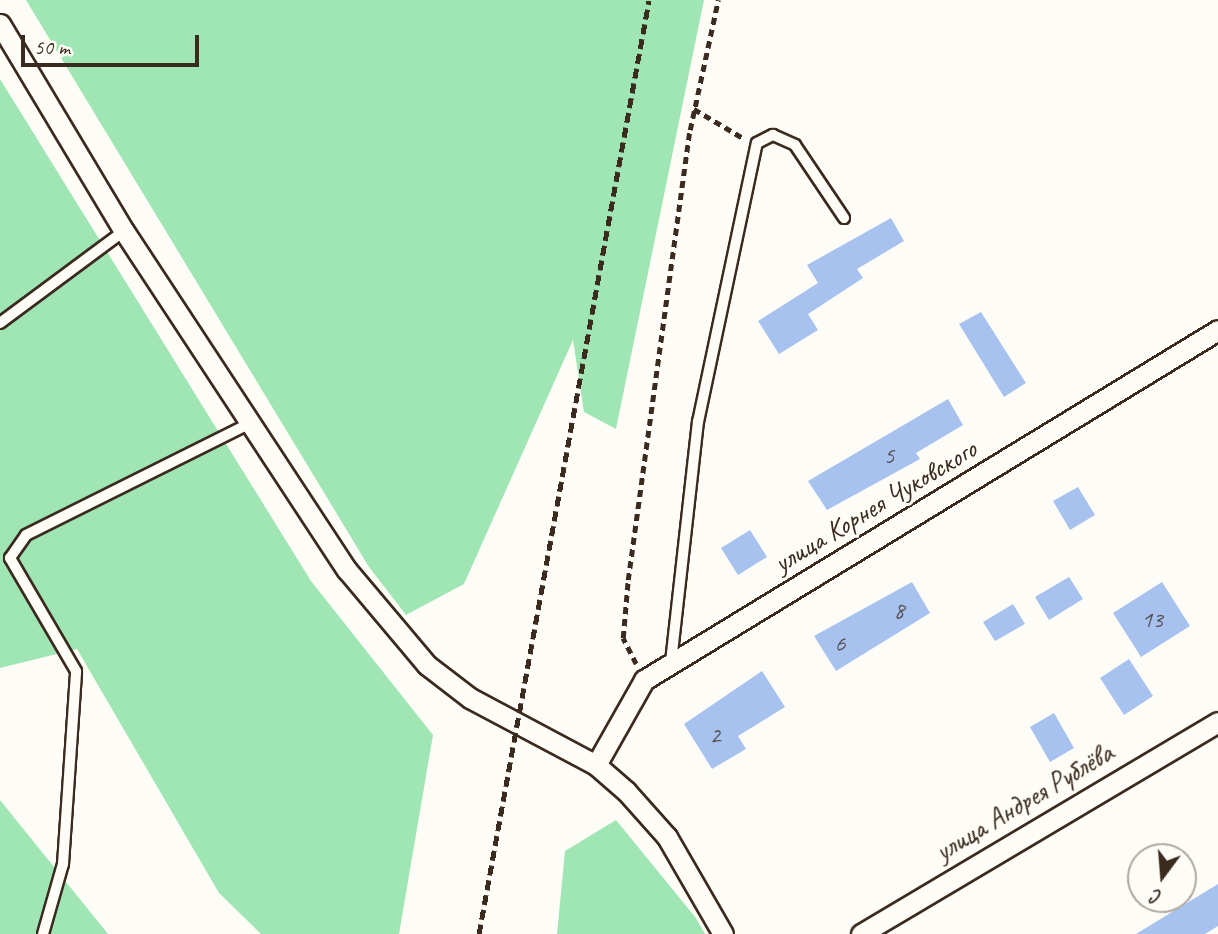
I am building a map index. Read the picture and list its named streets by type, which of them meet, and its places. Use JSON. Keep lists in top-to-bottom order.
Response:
{
  "streets": {
    "street": ["улица Корнея Чуковского", "улица Андрея Рублёва"]
  },
  "house_numbers": [
    "5",
    "8",
    "13",
    "6",
    "2"
  ],
  "scale_bar": "50 m",
  "north": "bottom"
}
